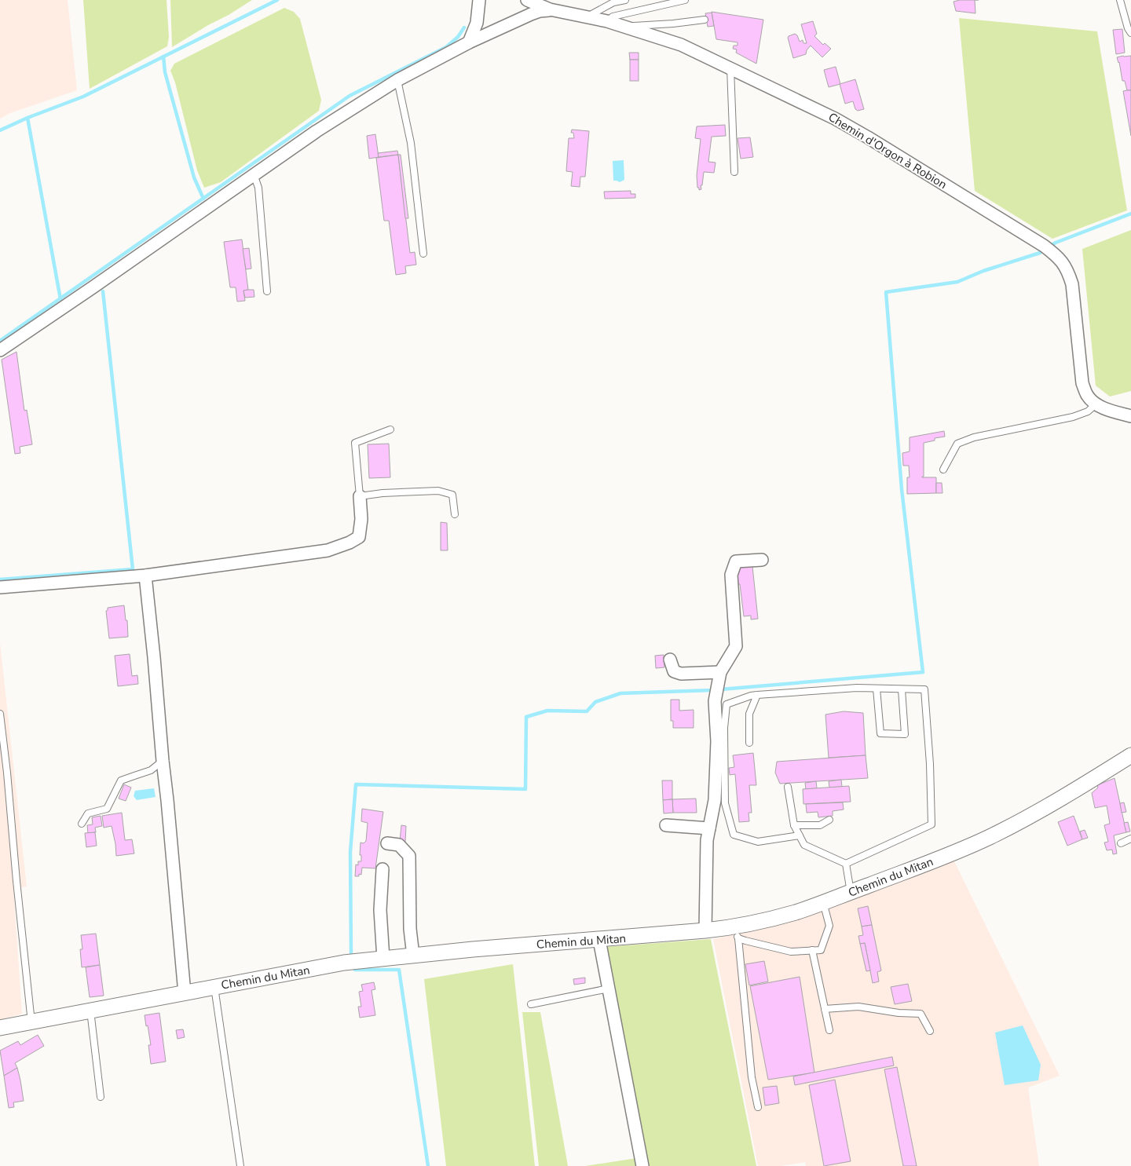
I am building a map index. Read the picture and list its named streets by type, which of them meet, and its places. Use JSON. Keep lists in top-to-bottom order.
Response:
{
  "streets": {
    "street": ["Chemin d'Orgon à Robion", "Chemin du Mitan"]
  }
}
